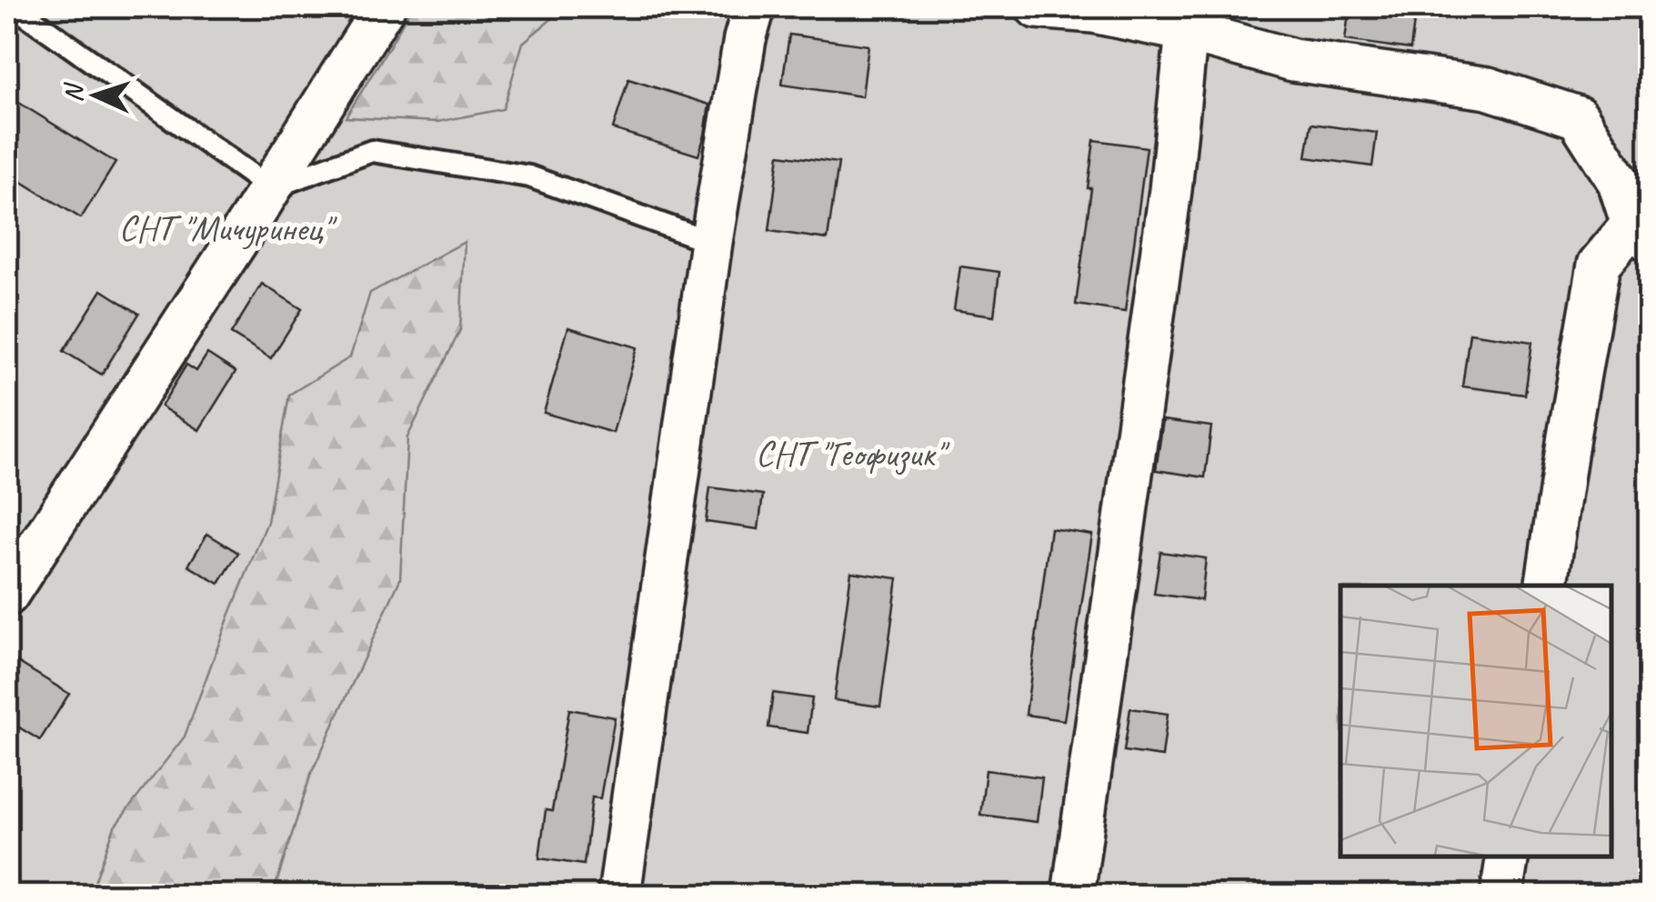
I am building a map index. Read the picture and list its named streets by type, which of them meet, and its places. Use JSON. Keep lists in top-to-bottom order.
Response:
{
  "parks": ["СНТ \"Мичуринец\"", "СНТ \"Геофизик\""],
  "north": "left"
}
